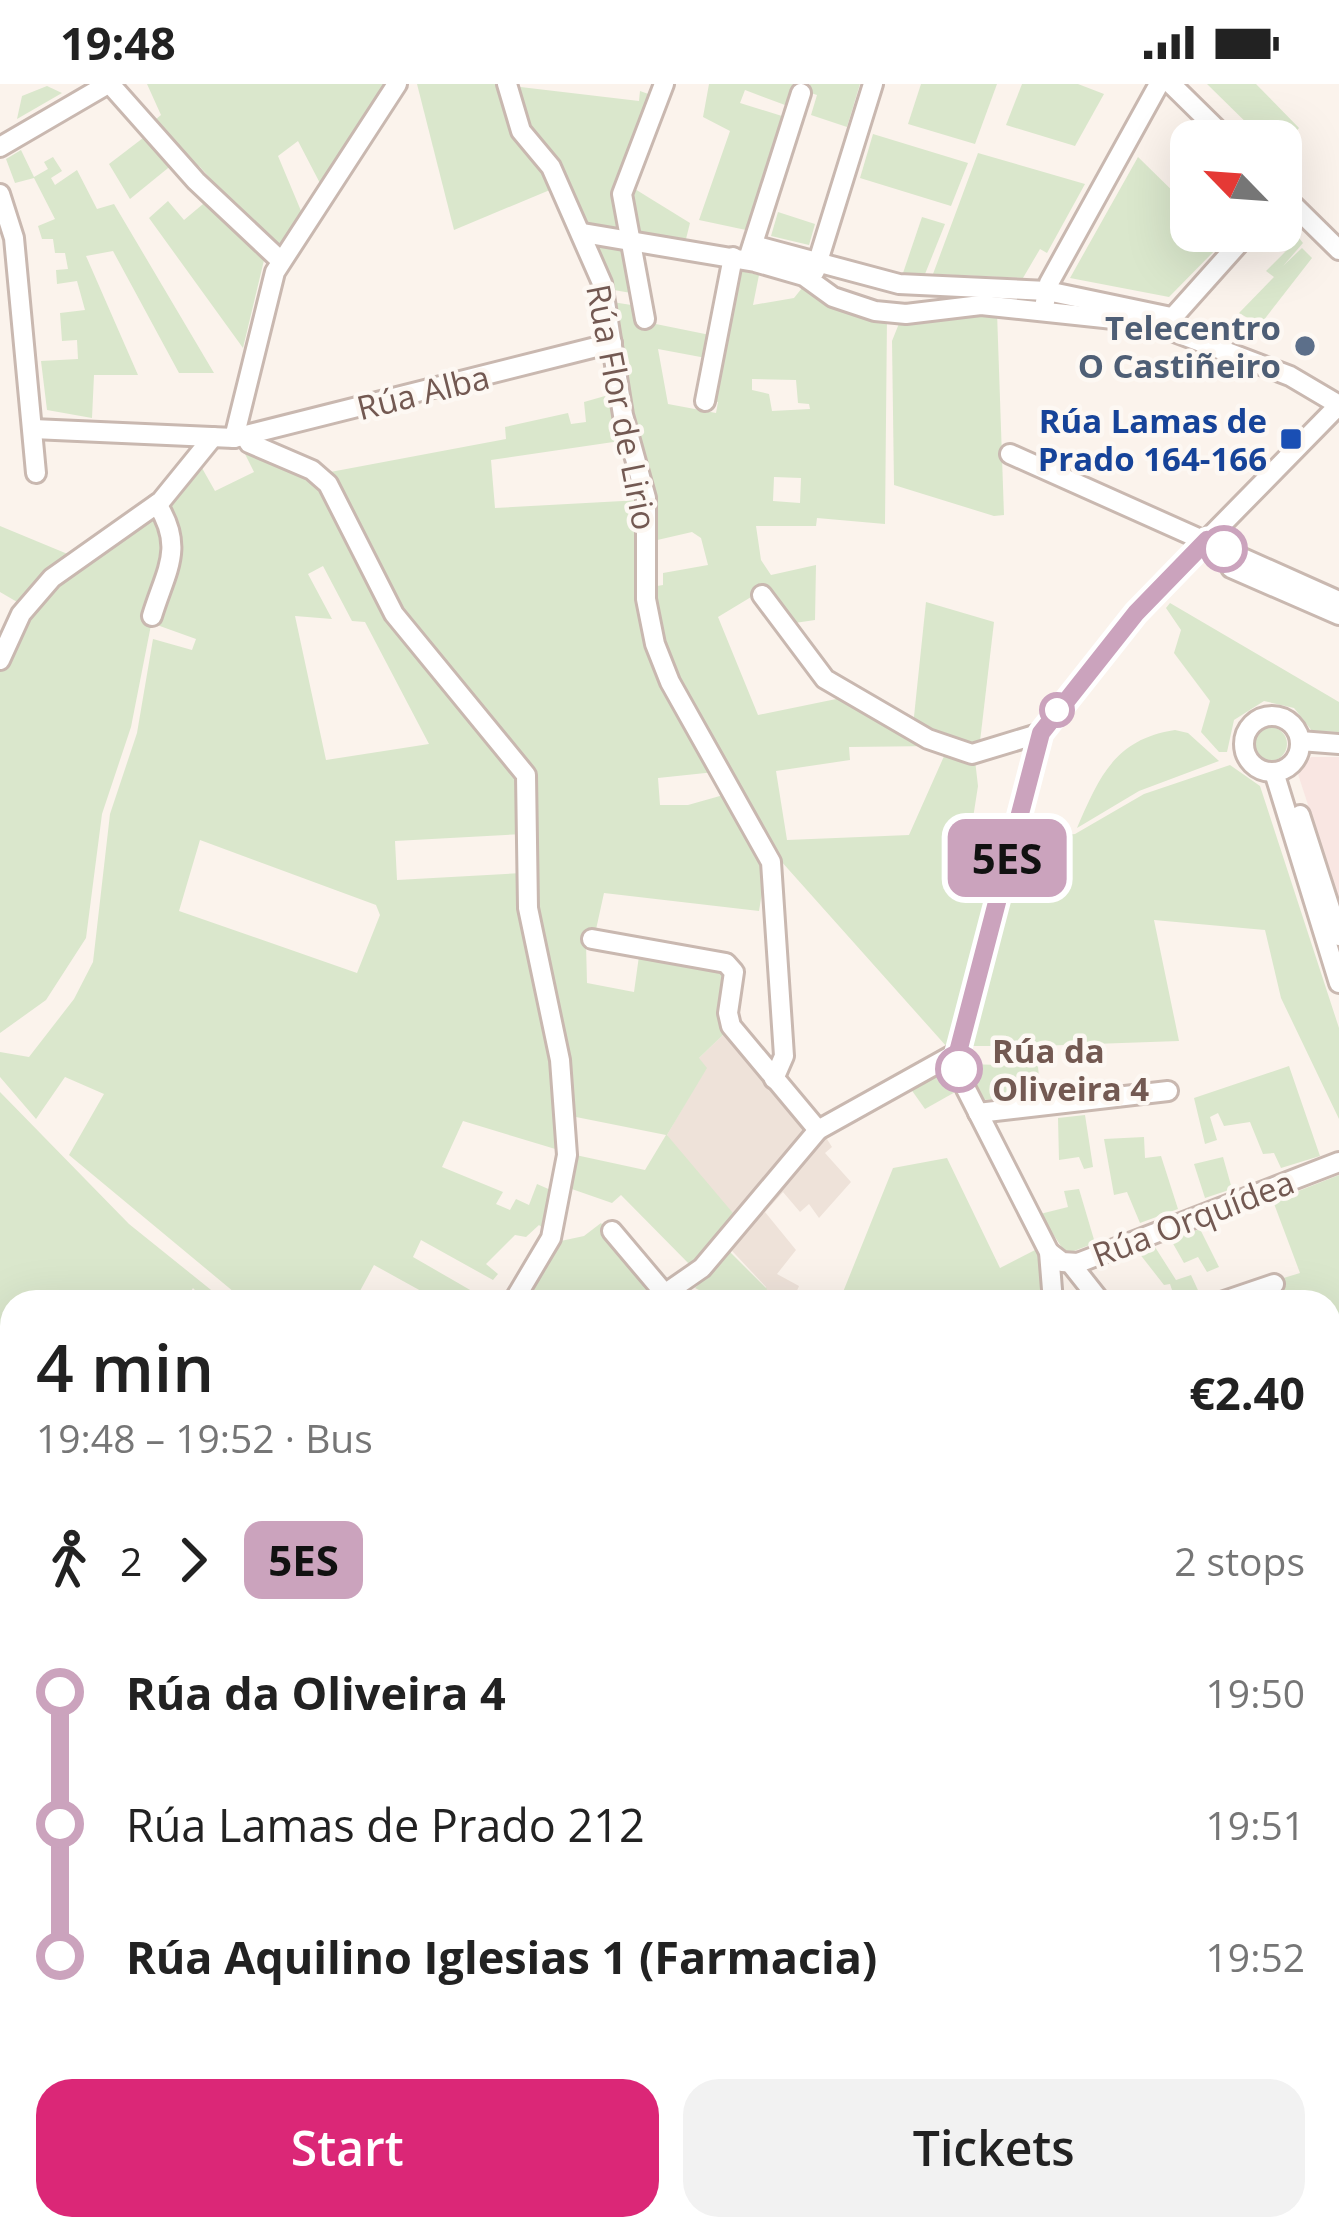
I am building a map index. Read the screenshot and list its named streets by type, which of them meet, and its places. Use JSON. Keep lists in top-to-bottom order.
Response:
{
  "streets": {
    "street": ["Rúa Alba", "Rúa Flor de Lirio", "Rúa Orquídea"]
  },
  "crossings": [
    ["Rúa Alba", "Rúa Flor de Lirio"]
  ],
  "places": {
    "other": ["Telecentro O Castiñeiro", "Rúa da Oliveira 4"],
    "transit": ["Rúa Lamas de Prado 164-166"]
  },
  "lines": ["bus line 5ES"],
  "north": "top left",
  "page": {
    "status": "19:48",
    "on_map": "5ES",
    "heading": ["4 min", "19:48 – 19:52 · Bus", "€2.40"],
    "legs": ["2", "5ES", "2 stops"],
    "list": [
      {
        "name": "Rúa da Oliveira 4",
        "value": "19:50"
      },
      {
        "name": "Rúa Lamas de Prado 212",
        "value": "19:51"
      },
      {
        "name": "Rúa Aquilino Iglesias 1 (Farmacia)",
        "value": "19:52"
      }
    ],
    "buttons": ["Start", "Tickets"]
  }
}
